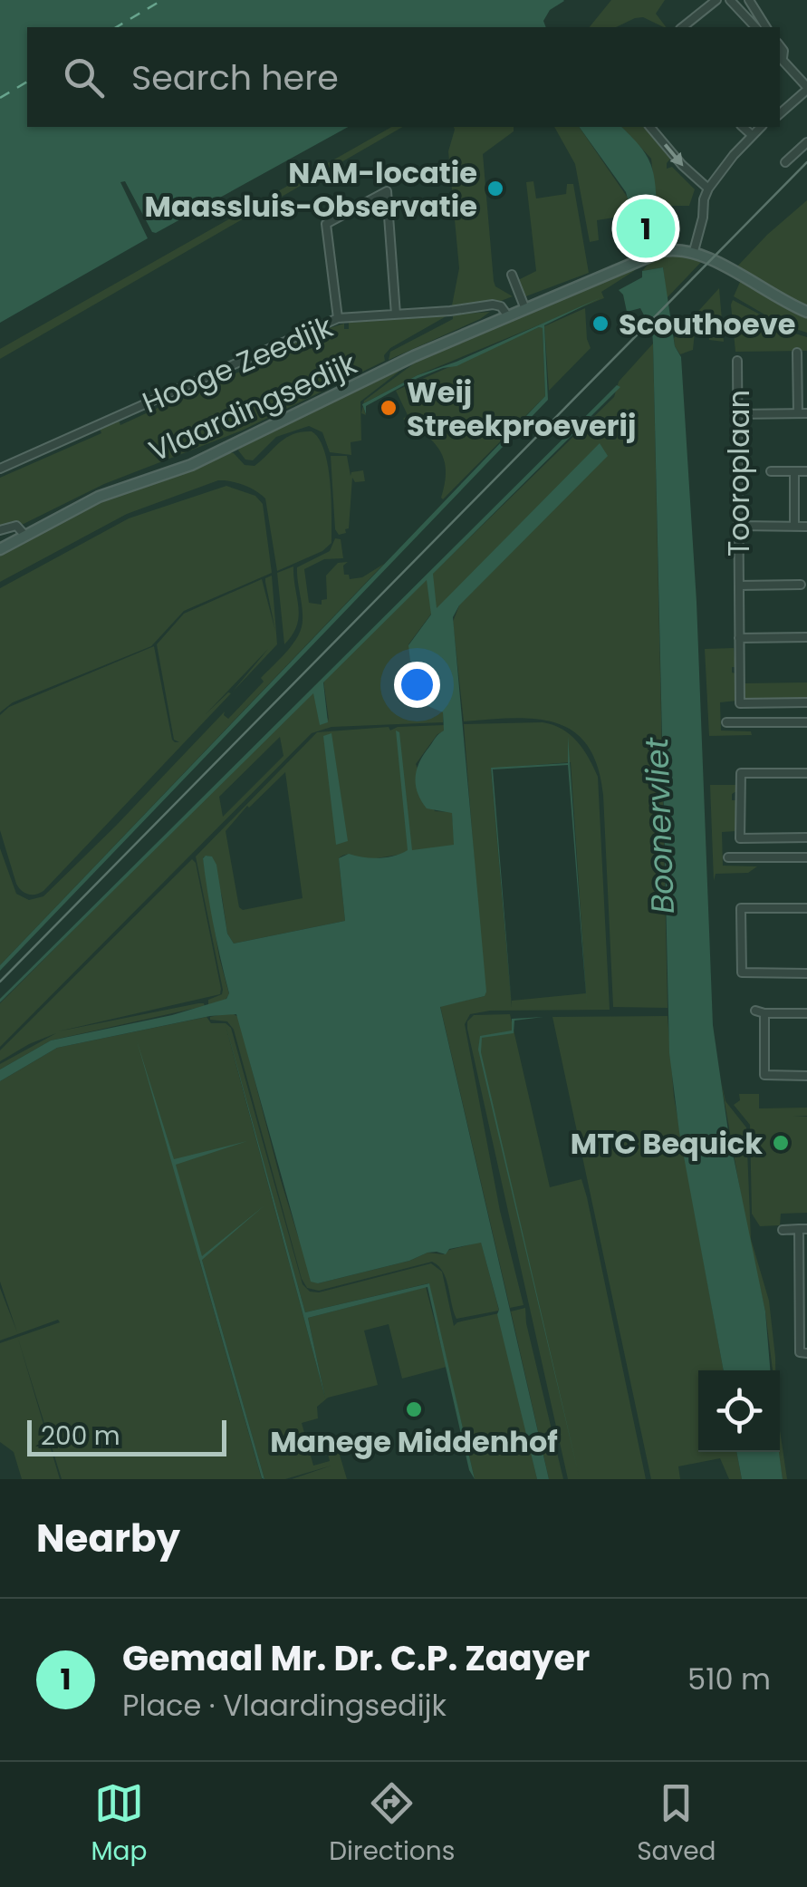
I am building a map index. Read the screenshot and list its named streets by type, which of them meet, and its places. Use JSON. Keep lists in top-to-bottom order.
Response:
{
  "streets": {
    "street": ["Hooge Zeedijk", "Vlaardingsedijk", "Tooroplaan"]
  },
  "crossings": [
    ["Hooge Zeedijk", "Vlaardingsedijk"]
  ],
  "water": ["Boonervliet"],
  "places": [
    "NAM-locatie Maassluis-Observatie",
    "Scouthoeve",
    "Weij Streekproeverij",
    "MTC Bequick",
    "Manege Middenhof"
  ],
  "scale_bar": "200 m",
  "page": {
    "search": "Search here",
    "pins": "1",
    "scale": "200 m",
    "heading": "Nearby",
    "list": [
      {
        "mark": "1",
        "name": "Gemaal Mr. Dr. C.P. Zaayer",
        "note": "Place · Vlaardingsedijk",
        "value": "510 m"
      }
    ],
    "nav": ["Map", "Directions", "Saved"]
  }
}
